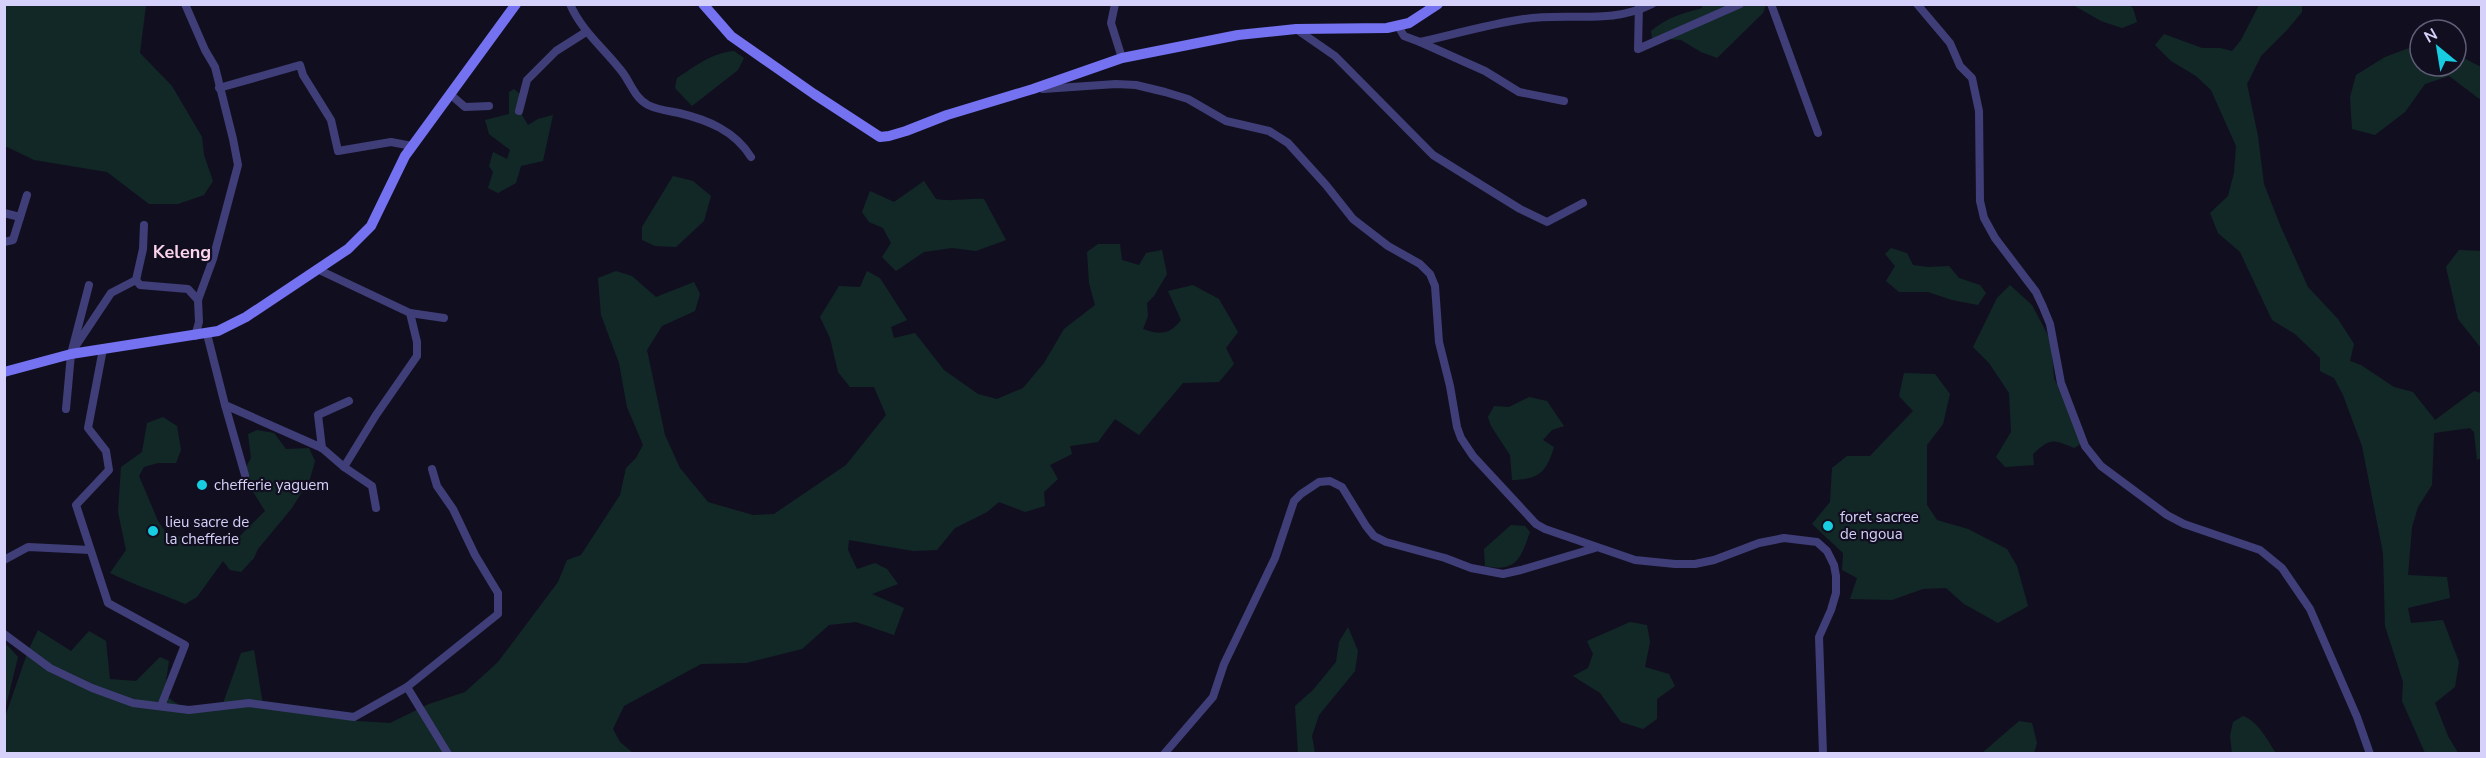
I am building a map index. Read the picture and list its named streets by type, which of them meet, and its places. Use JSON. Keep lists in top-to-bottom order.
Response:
{
  "districts": ["Keleng"],
  "places": ["chefferie yaguem", "foret sacree de ngoua", "lieu sacre de la chefferie"],
  "north": "top left"
}
